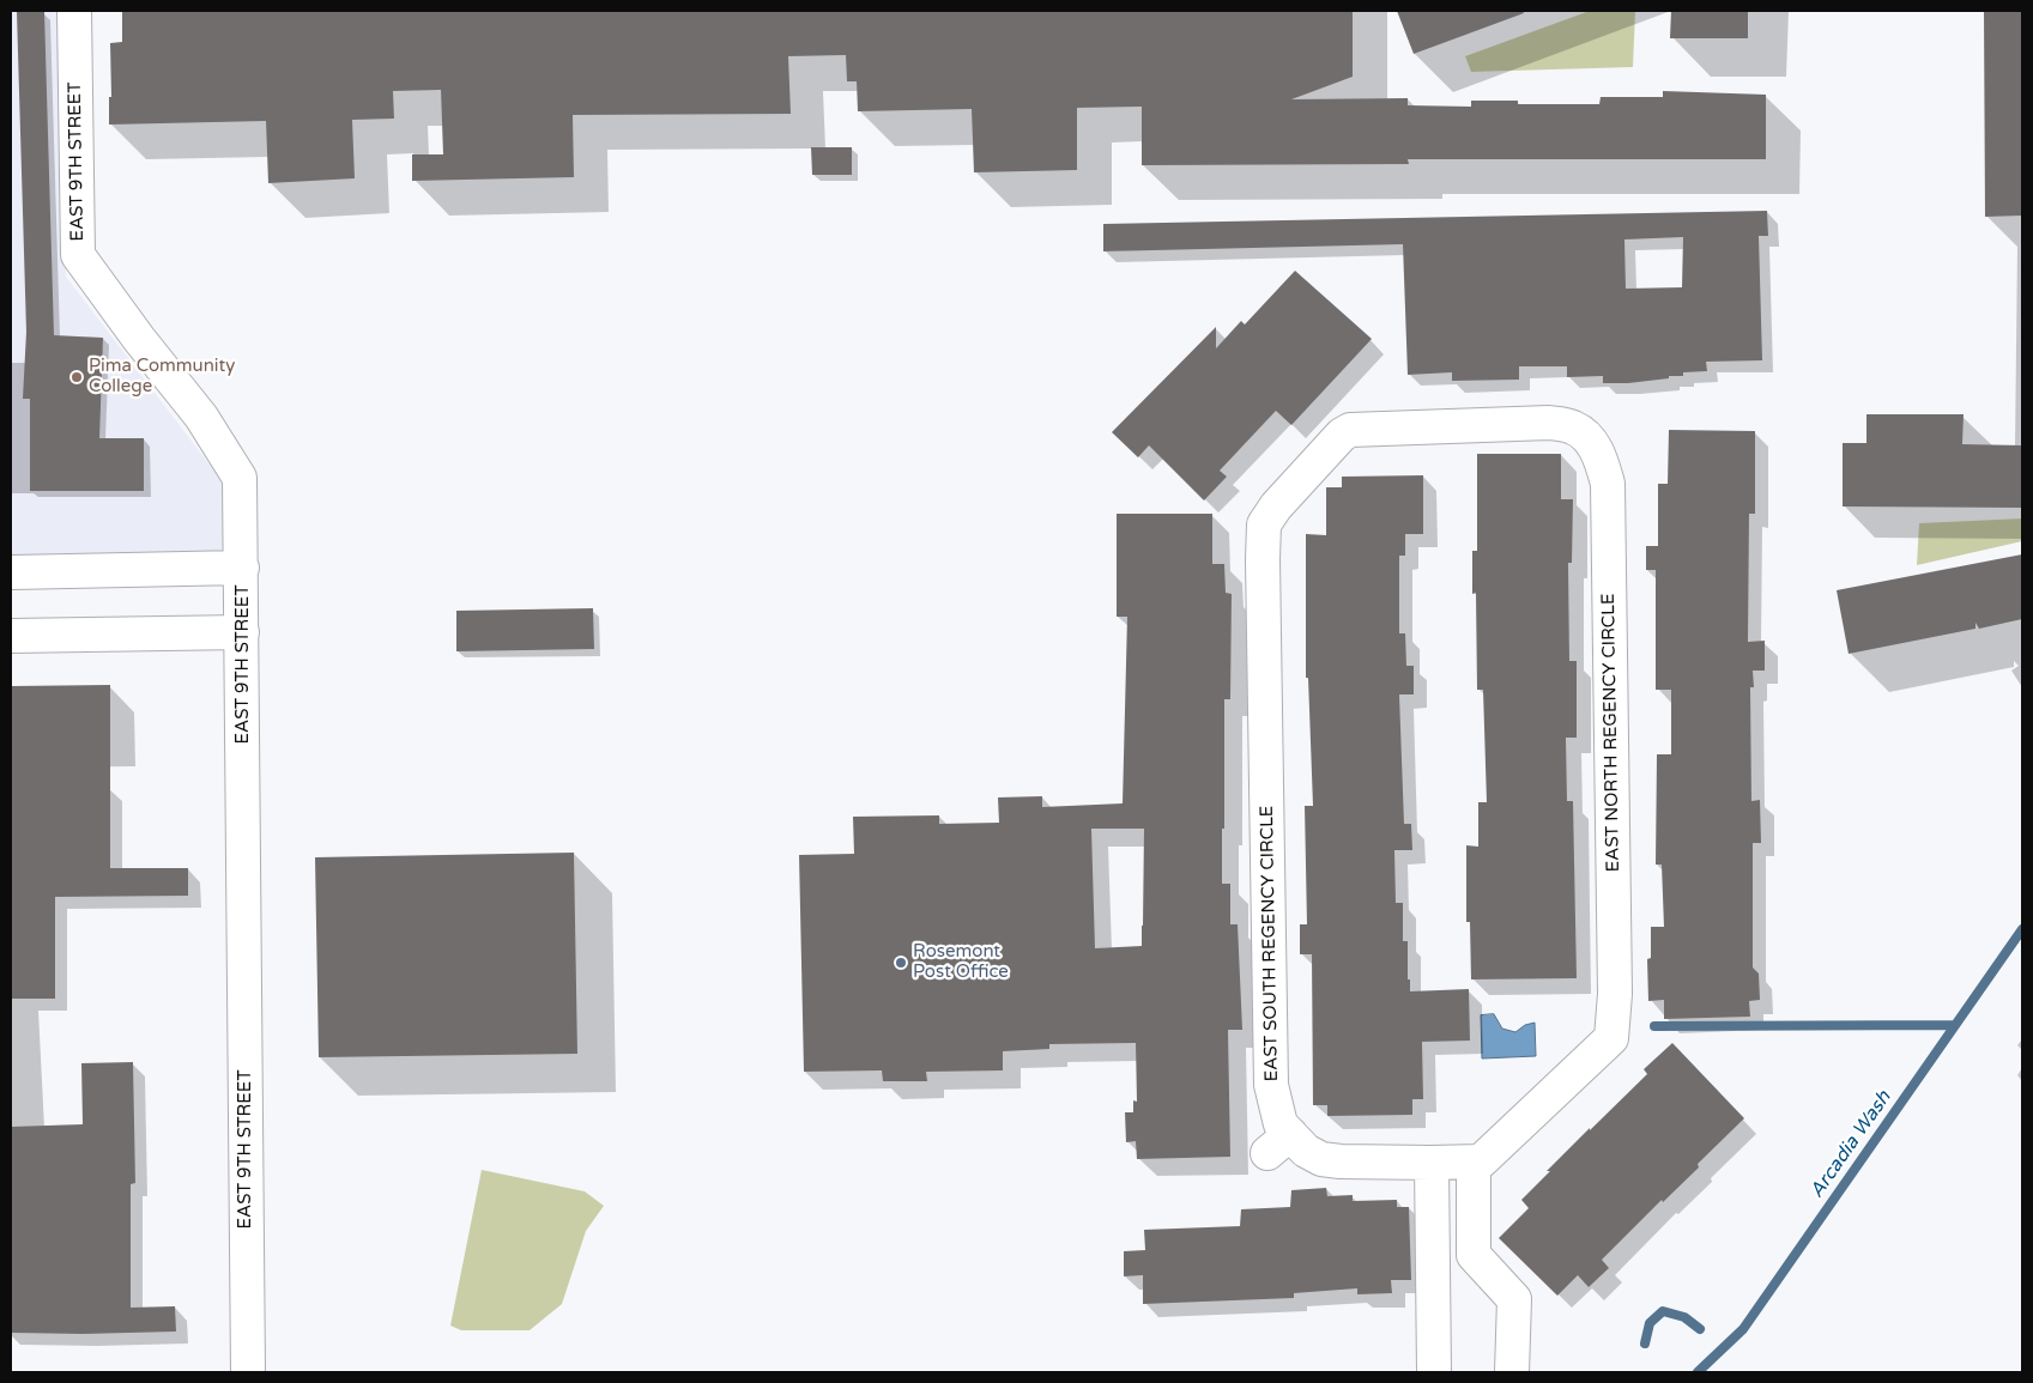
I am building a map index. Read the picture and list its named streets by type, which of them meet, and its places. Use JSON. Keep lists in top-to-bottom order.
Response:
{
  "streets": {
    "street": ["EAST 9TH STREET", "EAST NORTH REGENCY CIRCLE", "EAST SOUTH REGENCY CIRCLE"]
  },
  "crossings": [
    ["EAST NORTH REGENCY CIRCLE", "EAST SOUTH REGENCY CIRCLE"]
  ],
  "water": ["Arcadia Wash"],
  "places": ["Pima Community College", "Rosemont Post Office"]
}
